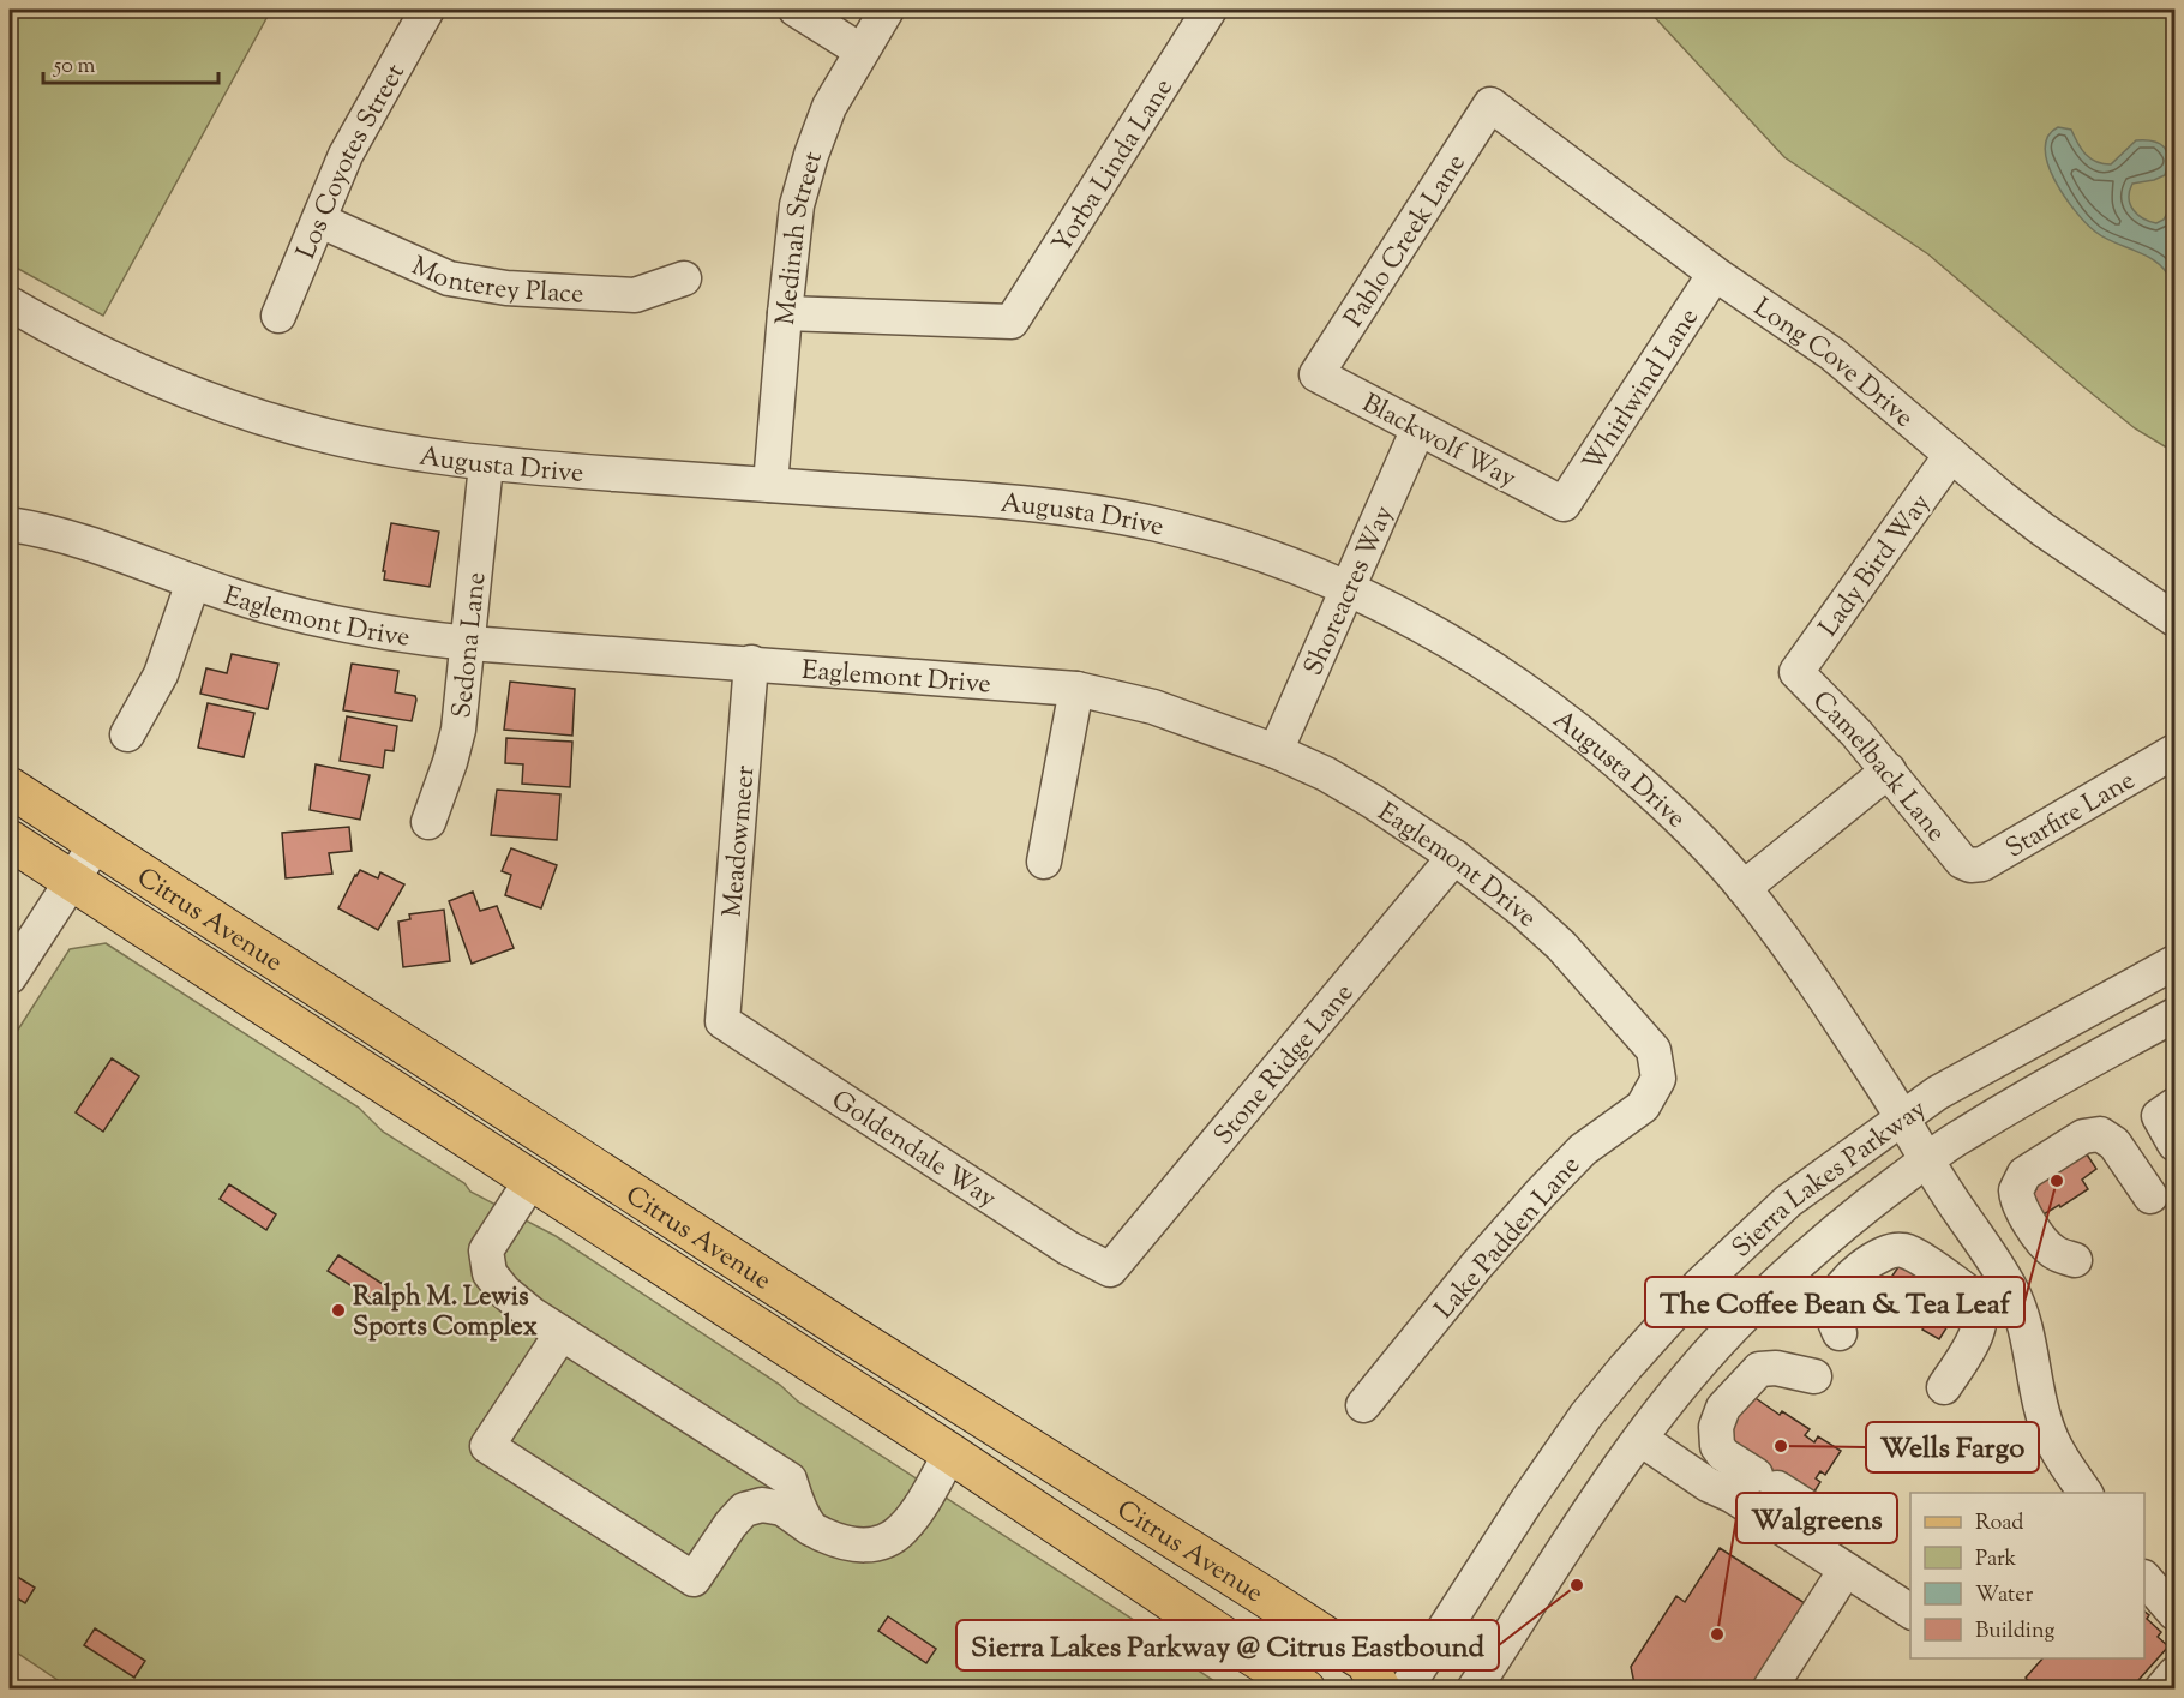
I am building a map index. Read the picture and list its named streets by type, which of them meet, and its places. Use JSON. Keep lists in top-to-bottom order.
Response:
{
  "streets": {
    "main road": ["Citrus Avenue"],
    "street": [
      "Los Coyotes Street",
      "Yorba Linda Lane",
      "Medinah Street",
      "Pablo Creek Lane",
      "Monterey Place",
      "Long Cove Drive",
      "Whirlwind Lane",
      "Blackwolf Way",
      "Augusta Drive",
      "Lady Bird Way",
      "Shoreacres Way",
      "Eaglemont Drive",
      "Sedona Lane",
      "Camelback Lane",
      "Starfire Lane",
      "Meadowmeer",
      "Stone Ridge Lane",
      "Goldendale Way",
      "Sierra Lakes Parkway",
      "Lake Padden Lane"
    ]
  },
  "crossings": [
    ["Los Coyotes Street", "Monterey Place"],
    ["Yorba Linda Lane", "Medinah Street"],
    ["Medinah Street", "Augusta Drive"],
    ["Pablo Creek Lane", "Long Cove Drive"],
    ["Pablo Creek Lane", "Blackwolf Way"],
    ["Long Cove Drive", "Whirlwind Lane"],
    ["Long Cove Drive", "Lady Bird Way"],
    ["Whirlwind Lane", "Blackwolf Way"],
    ["Blackwolf Way", "Shoreacres Way"],
    ["Augusta Drive", "Shoreacres Way"],
    ["Augusta Drive", "Sedona Lane"],
    ["Augusta Drive", "Sierra Lakes Parkway"],
    ["Lady Bird Way", "Camelback Lane"],
    ["Shoreacres Way", "Eaglemont Drive"],
    ["Eaglemont Drive", "Sedona Lane"],
    ["Eaglemont Drive", "Meadowmeer"],
    ["Eaglemont Drive", "Stone Ridge Lane"],
    ["Eaglemont Drive", "Lake Padden Lane"],
    ["Camelback Lane", "Starfire Lane"],
    ["Meadowmeer", "Goldendale Way"],
    ["Stone Ridge Lane", "Goldendale Way"]
  ],
  "places": [
    "The Coffee Bean & Tea Leaf",
    "Ralph M. Lewis Sports Complex",
    "Wells Fargo",
    "Sierra Lakes Parkway @ Citrus Eastbound",
    "Walgreens"
  ],
  "legend": [
    "Road",
    "Park",
    "Water",
    "Building"
  ],
  "scale_bar": "50 m"
}
